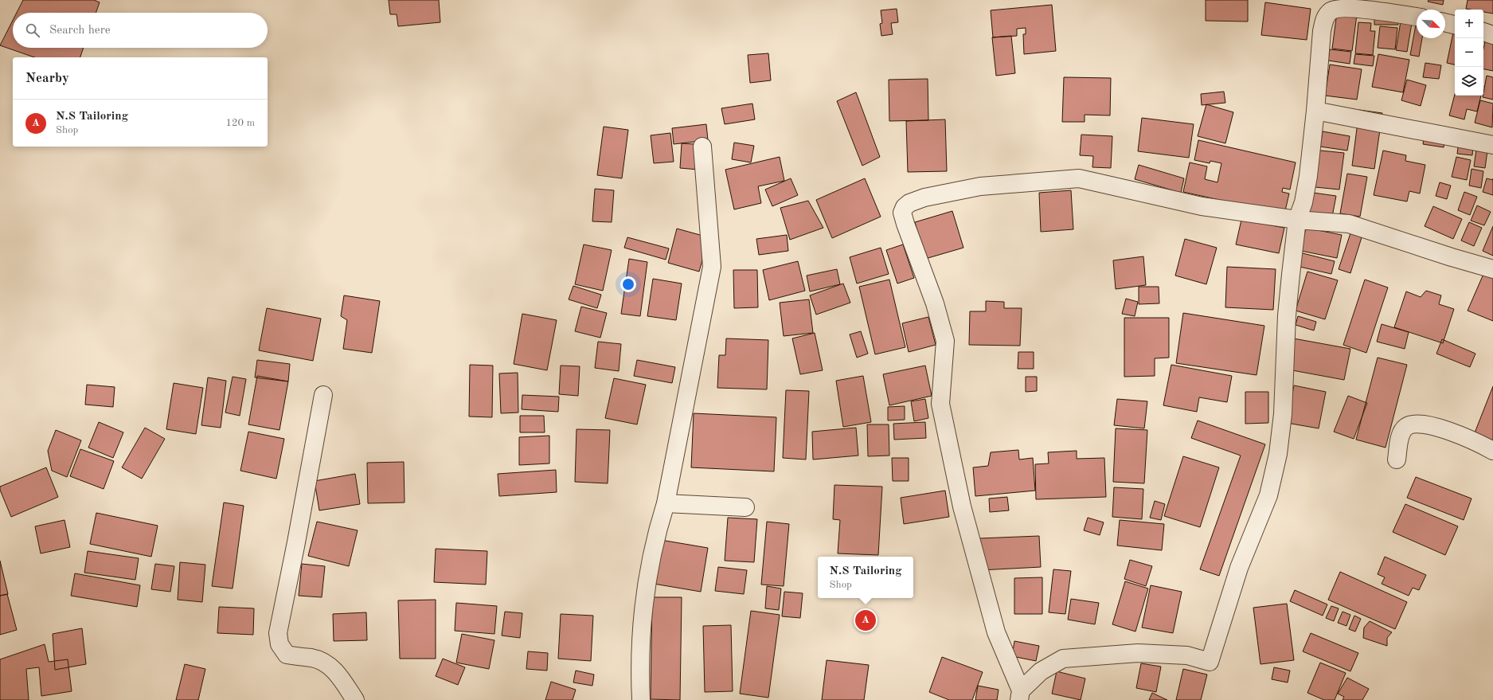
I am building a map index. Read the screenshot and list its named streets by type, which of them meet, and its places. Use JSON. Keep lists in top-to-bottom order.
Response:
{
  "north": "bottom right",
  "page": {
    "map_buttons": ["+", "−"],
    "search": "Search here",
    "heading": "Nearby",
    "list": [
      {
        "mark": "A",
        "name": "N.S Tailoring",
        "note": "Shop",
        "value": "120 m"
      }
    ],
    "popup": ["N.S Tailoring", "Shop"],
    "pins": "A"
  }
}
